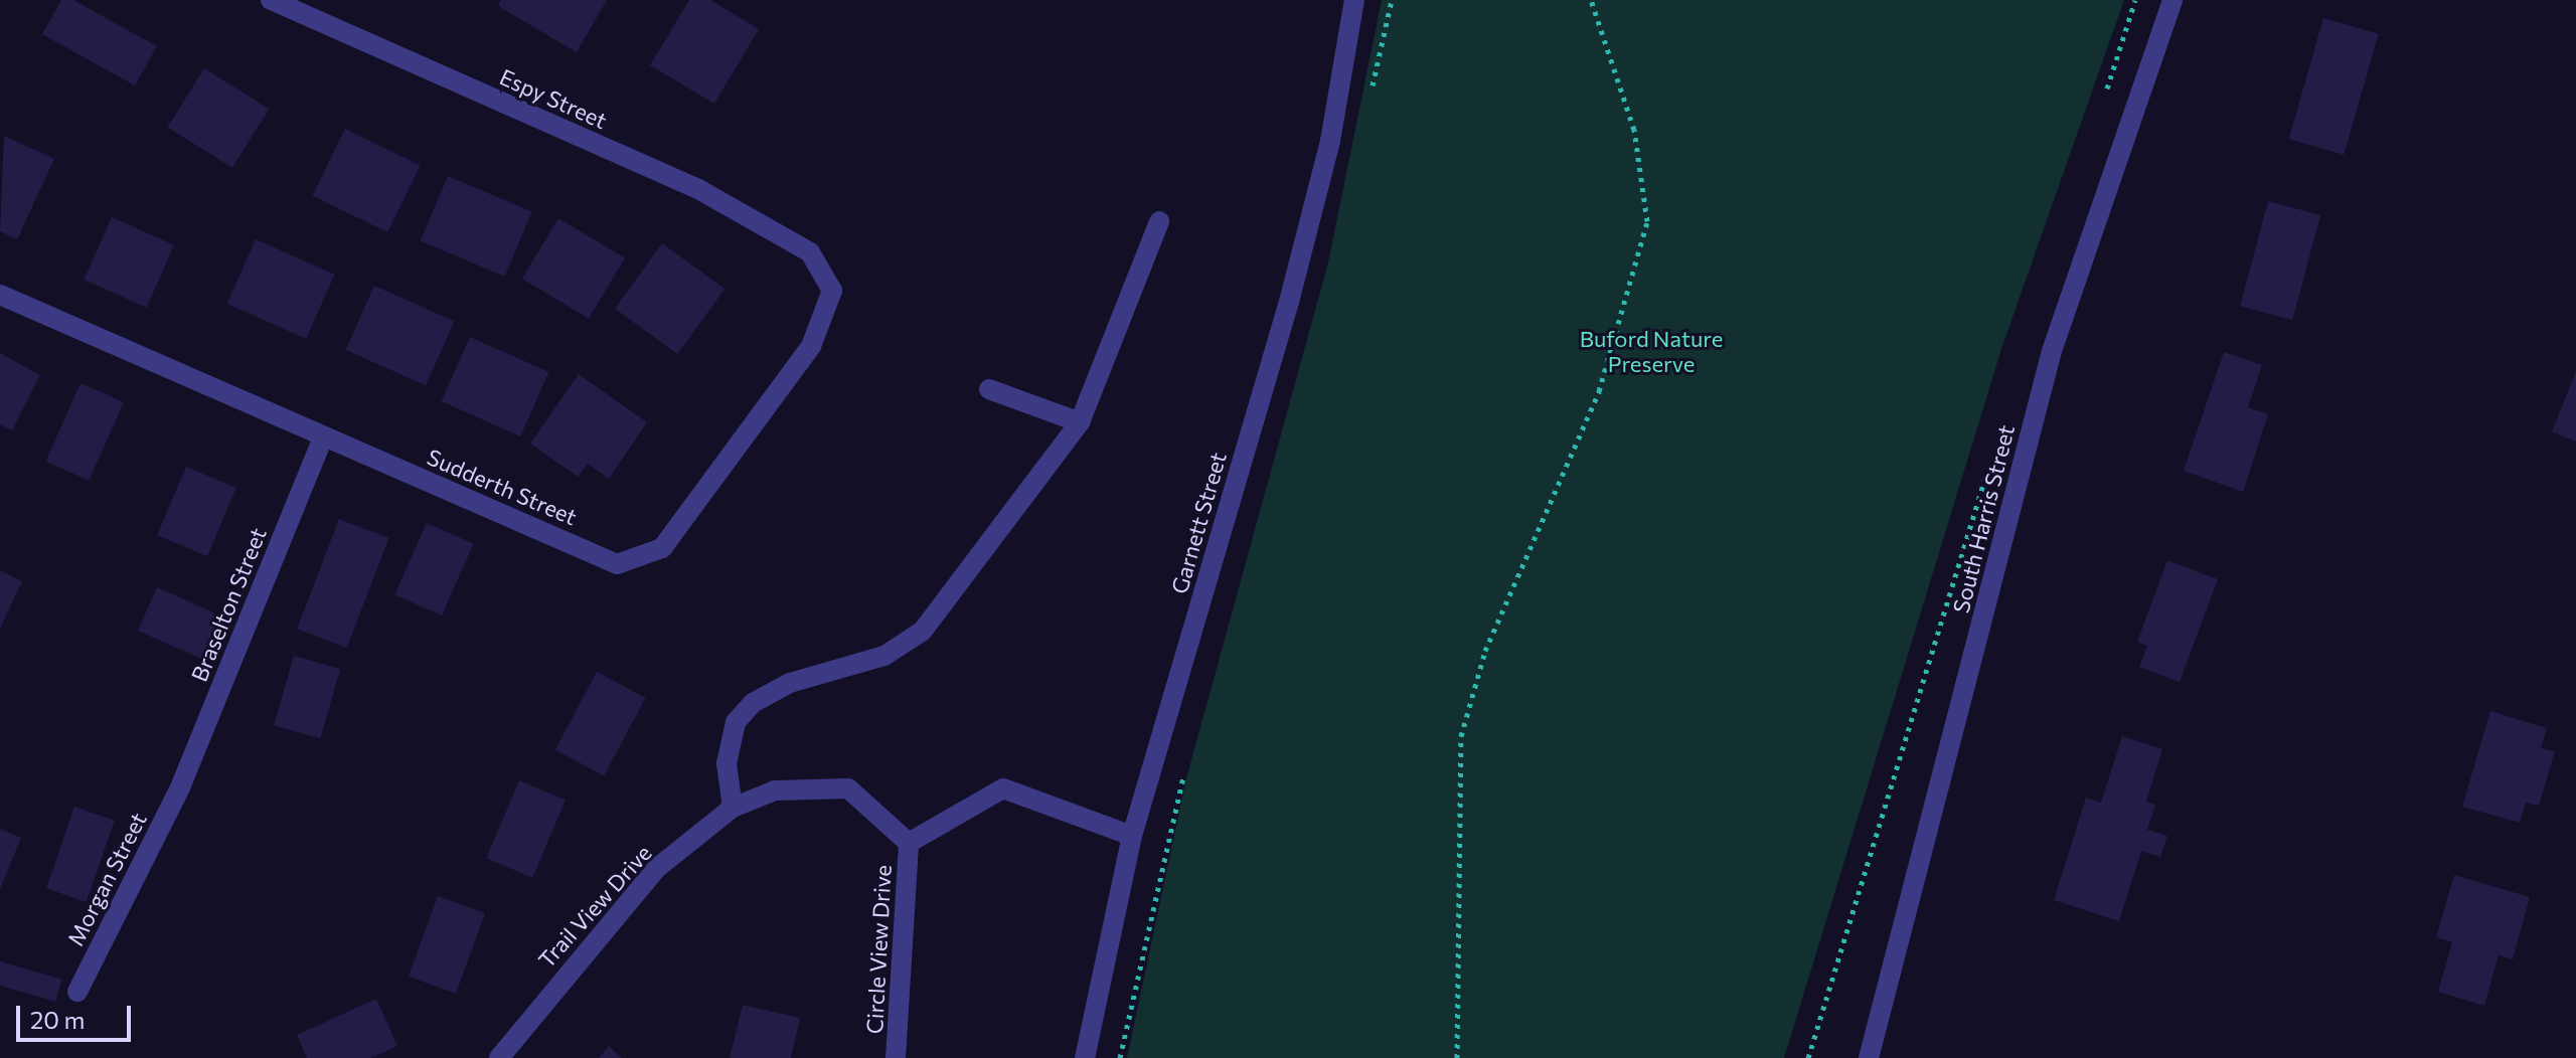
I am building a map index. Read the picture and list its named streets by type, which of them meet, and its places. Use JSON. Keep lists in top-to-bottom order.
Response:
{
  "streets": {
    "street": [
      "Espy Street",
      "Sudderth Street",
      "South Harris Street",
      "Garnett Street",
      "Braselton Street",
      "Morgan Street",
      "Trail View Drive",
      "Circle View Drive"
    ]
  },
  "crossings": [
    ["Espy Street", "Sudderth Street"],
    ["Sudderth Street", "Braselton Street"],
    ["Braselton Street", "Morgan Street"],
    ["Trail View Drive", "Circle View Drive"]
  ],
  "parks": ["Buford Nature Preserve"],
  "scale_bar": "20 m"
}
